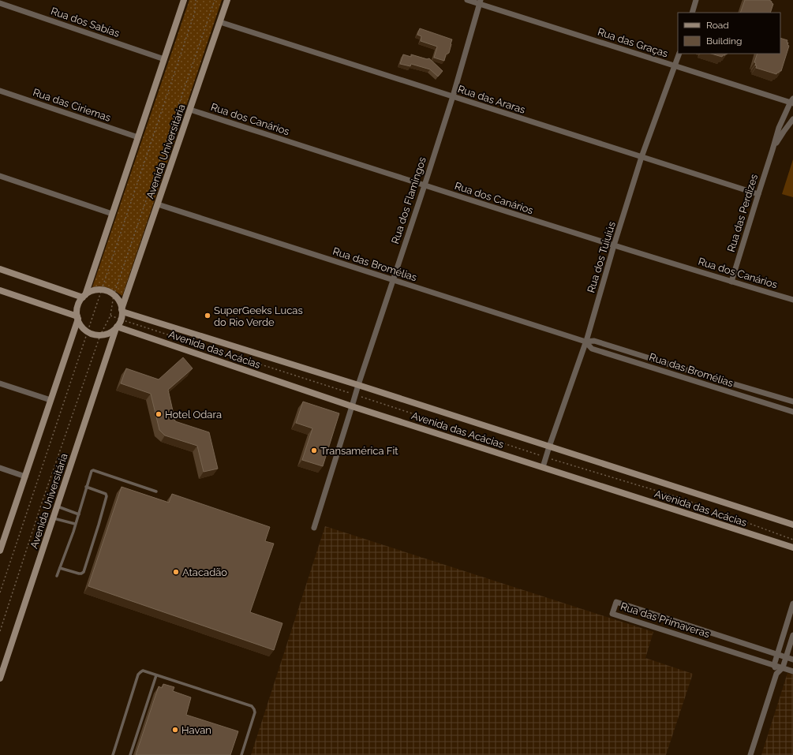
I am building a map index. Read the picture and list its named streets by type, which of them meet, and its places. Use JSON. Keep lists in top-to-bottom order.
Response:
{
  "streets": {
    "street": [
      "Rua dos Sabías",
      "Rua das Graças",
      "Rua das Araras",
      "Rua das Ciriemas",
      "Rua dos Canários",
      "Avenida Universitária",
      "Rua dos Flamingos",
      "Rua das Perdizes",
      "Rua dos Tuiuiús",
      "Rua das Bromélias",
      "Avenida das Acácias",
      "Rua das Primaveras"
    ]
  },
  "crossings": [
    ["Rua das Graças", "Rua dos Flamingos"],
    ["Rua das Graças", "Rua das Perdizes"],
    ["Rua das Graças", "Rua dos Tuiuiús"],
    ["Rua das Araras", "Avenida Universitária"],
    ["Rua das Araras", "Rua dos Flamingos"],
    ["Rua das Araras", "Rua das Perdizes"],
    ["Rua das Araras", "Rua dos Tuiuiús"],
    ["Rua dos Canários", "Avenida Universitária"],
    ["Rua dos Canários", "Rua dos Flamingos"],
    ["Rua dos Canários", "Rua das Perdizes"],
    ["Rua dos Canários", "Rua dos Tuiuiús"],
    ["Avenida Universitária", "Rua das Bromélias"],
    ["Avenida Universitária", "Avenida das Acácias"],
    ["Rua dos Flamingos", "Rua das Bromélias"],
    ["Rua dos Flamingos", "Avenida das Acácias"],
    ["Rua dos Tuiuiús", "Rua das Bromélias"],
    ["Rua dos Tuiuiús", "Avenida das Acácias"]
  ],
  "places": [
    "SuperGeeks Lucas do Rio Verde",
    "Hotel Odara",
    "Transamérica Fit",
    "Atacadão",
    "Havan"
  ],
  "legend": ["Road", "Building"]
}
